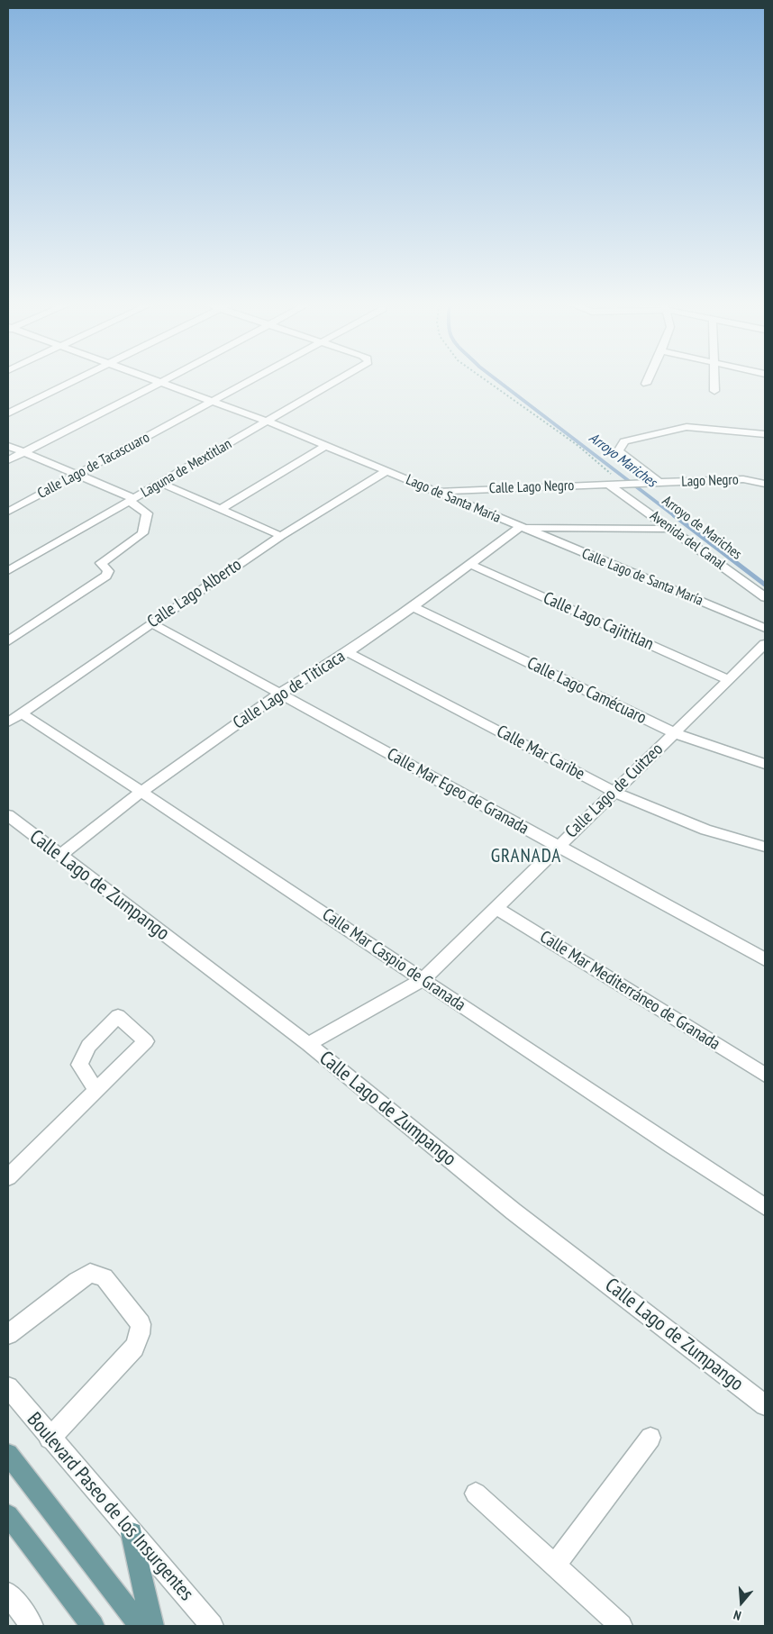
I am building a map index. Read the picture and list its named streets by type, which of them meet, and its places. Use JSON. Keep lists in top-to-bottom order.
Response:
{
  "streets": {
    "street": [
      "Calle Lago de Tacascuaro",
      "Laguna de Mextitlan",
      "Lago Negro",
      "Calle Lago Negro",
      "Lago de Santa María",
      "Avenida del Canal",
      "Calle Lago de Santa María",
      "Calle Lago Alberto",
      "Calle Lago Cajititlan",
      "Calle Lago de Titicaca",
      "Calle Lago Camécuaro",
      "Calle Mar Caribe",
      "Calle Lago de Cuitzeo",
      "Calle Mar Egeo de Granada",
      "Calle Lago de Zumpango",
      "Calle Mar Caspio de Granada",
      "Calle Mar Mediterráneo de Granada",
      "Boulevard Paseo de los Insurgentes"
    ]
  },
  "crossings": [
    ["Calle Lago de Tacascuaro", "Lago de Santa María"],
    ["Laguna de Mextitlan", "Lago de Santa María"],
    ["Lago Negro", "Calle Lago Negro"],
    ["Calle Lago Negro", "Lago de Santa María"],
    ["Calle Lago Negro", "Avenida del Canal"],
    ["Lago de Santa María", "Calle Lago de Santa María"],
    ["Lago de Santa María", "Calle Lago Alberto"],
    ["Lago de Santa María", "Calle Lago de Titicaca"],
    ["Calle Lago de Santa María", "Calle Lago de Titicaca"],
    ["Calle Lago Alberto", "Calle Mar Egeo de Granada"],
    ["Calle Lago Alberto", "Calle Mar Caspio de Granada"],
    ["Calle Lago Cajititlan", "Calle Lago de Titicaca"],
    ["Calle Lago Cajititlan", "Calle Lago de Cuitzeo"],
    ["Calle Lago de Titicaca", "Calle Lago Camécuaro"],
    ["Calle Lago de Titicaca", "Calle Mar Caribe"],
    ["Calle Lago de Titicaca", "Calle Mar Egeo de Granada"],
    ["Calle Lago de Titicaca", "Calle Lago de Zumpango"],
    ["Calle Lago de Titicaca", "Calle Mar Caspio de Granada"],
    ["Calle Lago Camécuaro", "Calle Lago de Cuitzeo"],
    ["Calle Mar Caribe", "Calle Lago de Cuitzeo"],
    ["Calle Lago de Cuitzeo", "Calle Mar Egeo de Granada"],
    ["Calle Lago de Cuitzeo", "Calle Lago de Zumpango"],
    ["Calle Lago de Cuitzeo", "Calle Mar Caspio de Granada"],
    ["Calle Lago de Cuitzeo", "Calle Mar Mediterráneo de Granada"]
  ],
  "districts": ["GRANADA"],
  "water": ["Arroyo Mariches"],
  "north": "bottom"
}
